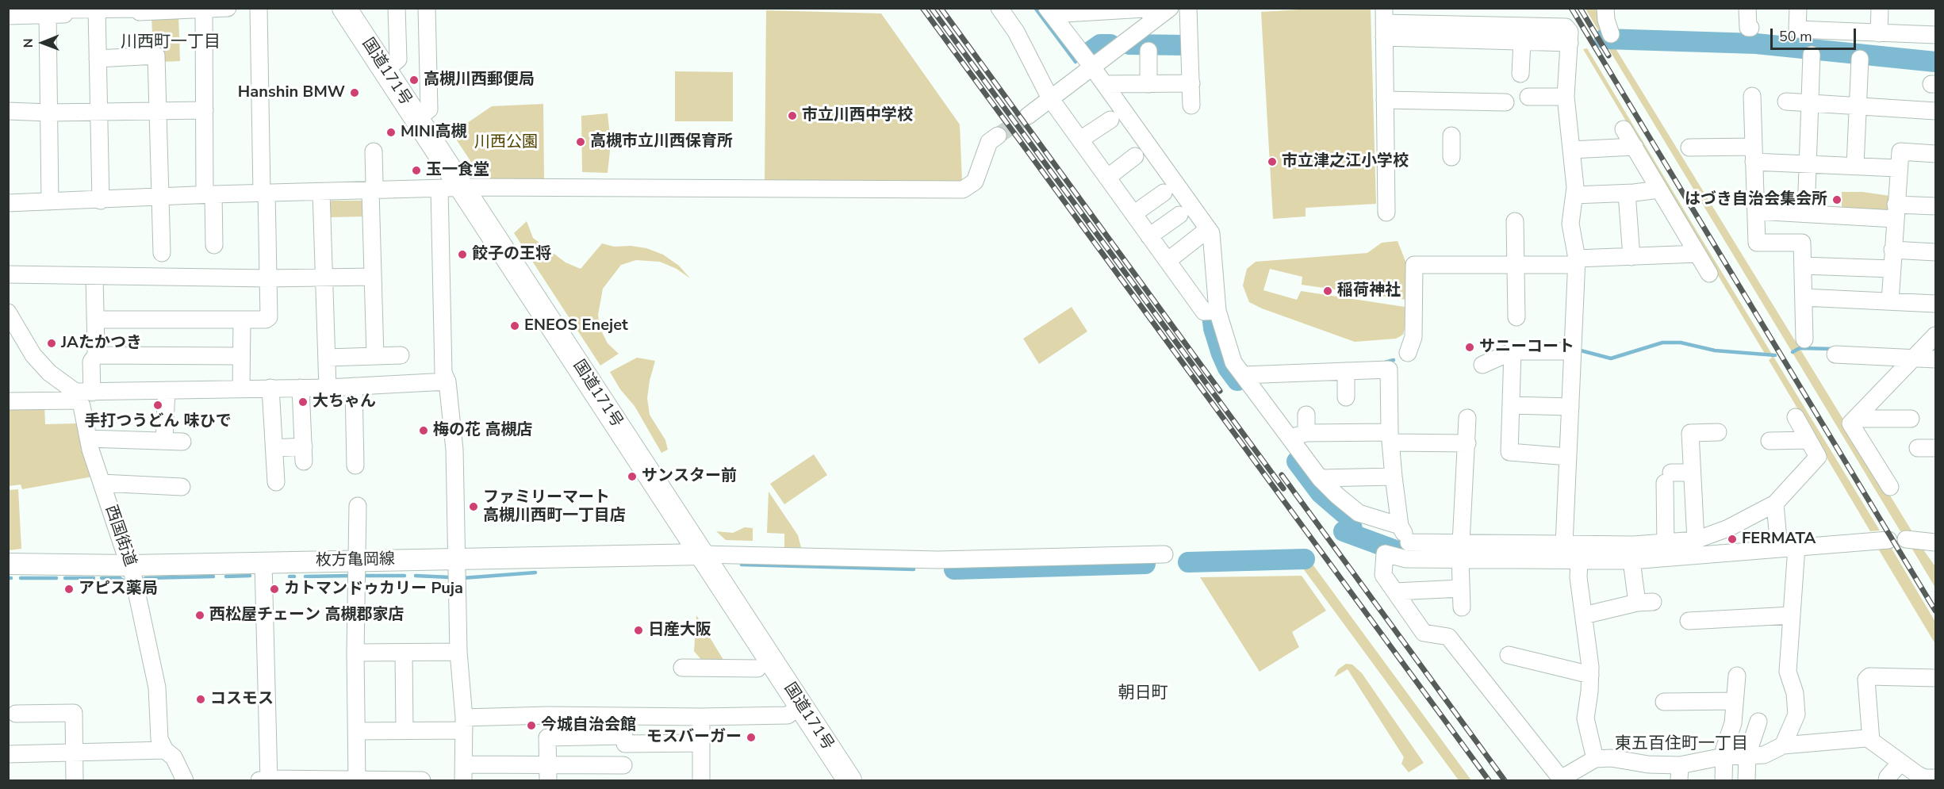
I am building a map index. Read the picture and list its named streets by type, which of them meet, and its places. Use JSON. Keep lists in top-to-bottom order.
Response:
{
  "streets": {
    "highway": ["国道171号"],
    "main road": ["枚方亀岡線"],
    "street": ["西国街道"]
  },
  "crossings": [
    ["国道171号", "枚方亀岡線"],
    ["西国街道", "枚方亀岡線"]
  ],
  "districts": ["川西町一丁目", "朝日町", "東五百住町一丁目"],
  "parks": ["川西公園"],
  "places": [
    "高槻川西郵便局",
    "Hanshin BMW",
    "市立川西中学校",
    "MINI高槻",
    "高槻市立川西保育所",
    "市立津之江小学校",
    "玉一食堂",
    "はづき自治会集会所",
    "餃子の王将",
    "稲荷神社",
    "ENEOS Enejet",
    "JAたかつき",
    "サニーコート",
    "大ちゃん",
    "手打つうどん 味ひで",
    "梅の花 高槻店",
    "サンスター前",
    "ファミリーマート 高槻川西町一丁目店",
    "FERMATA",
    "アピス薬局",
    "カトマンドゥカリー Puja",
    "西松屋チェーン 高槻郡家店",
    "日産大阪",
    "コスモス",
    "今城自治会館",
    "モスバーガー"
  ],
  "scale_bar": "50 m",
  "north": "left"
}
